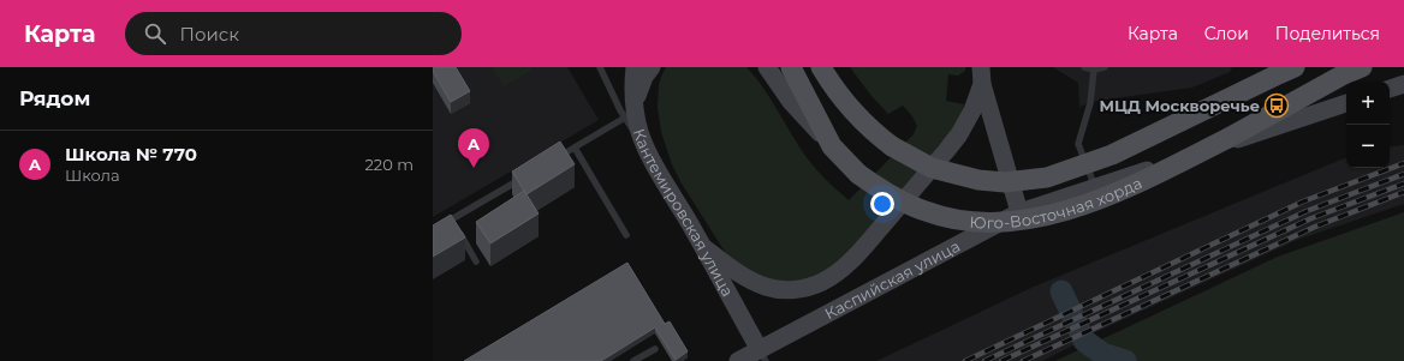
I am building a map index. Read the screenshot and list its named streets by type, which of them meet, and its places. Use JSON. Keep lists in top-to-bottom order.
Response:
{
  "streets": {
    "main road": ["Юго-Восточная хорда", "Кантемировская улица", "Каспийская улица"]
  },
  "crossings": [
    ["Кантемировская улица", "Каспийская улица"]
  ],
  "places": {
    "bus stop": ["МЦД Москворечье"]
  },
  "page": {
    "header": "Карта",
    "search": "Поиск",
    "nav": ["Карта", "Слои", "Поделиться"],
    "heading": "Рядом",
    "map_buttons": ["+", "−"],
    "pins": "A",
    "list": [
      {
        "mark": "A",
        "name": "Школа № 770",
        "note": "Школа",
        "value": "220 m"
      }
    ]
  }
}
